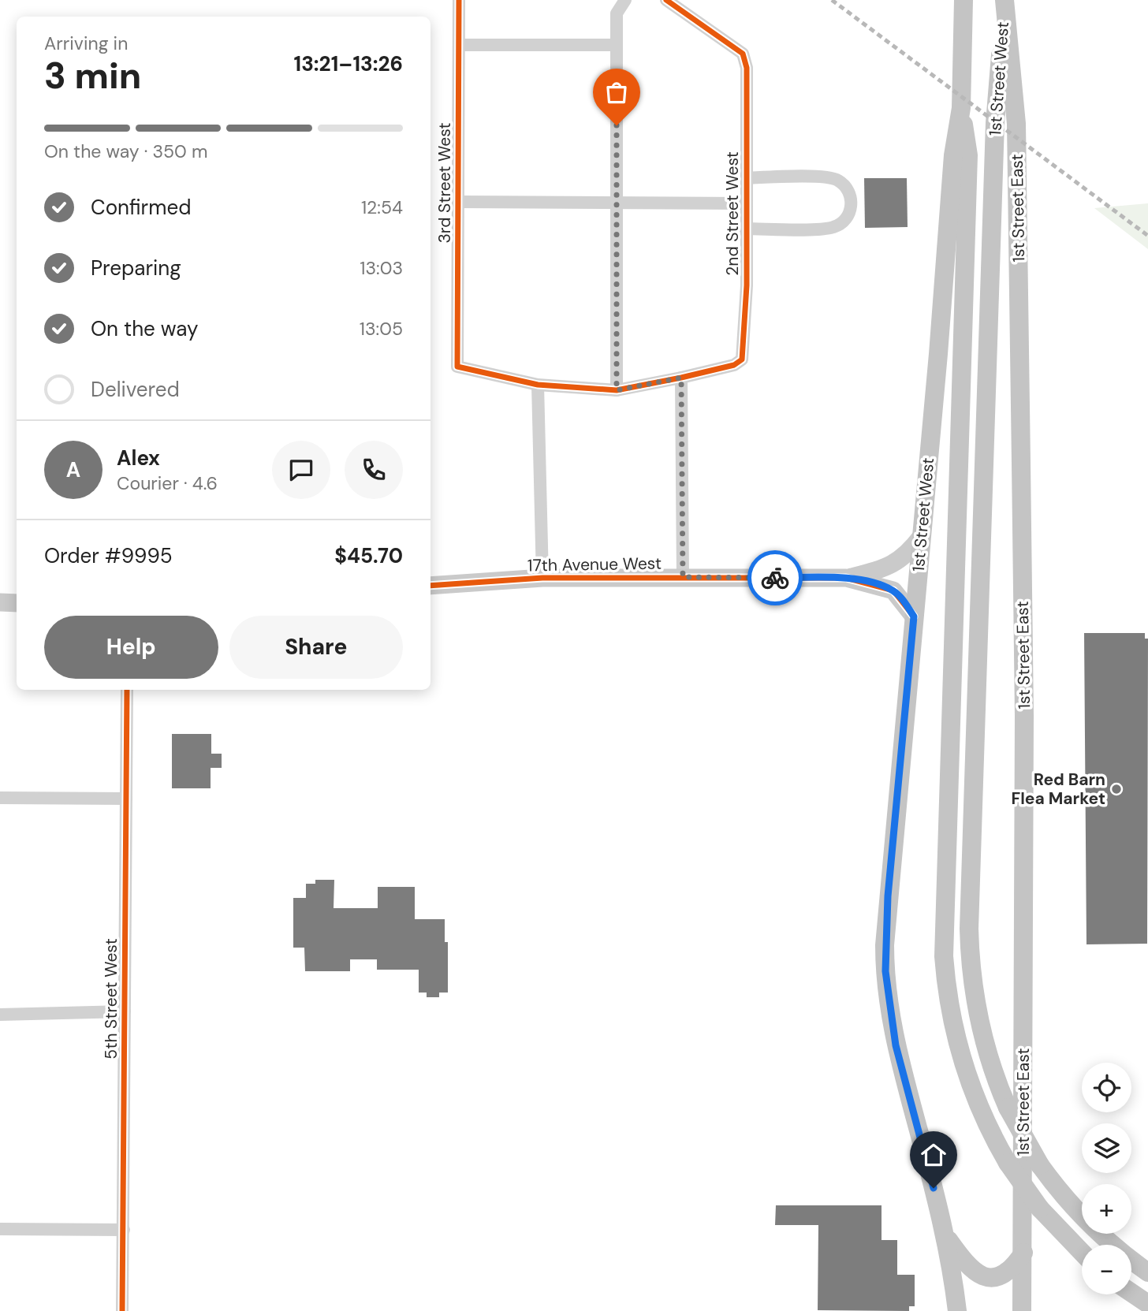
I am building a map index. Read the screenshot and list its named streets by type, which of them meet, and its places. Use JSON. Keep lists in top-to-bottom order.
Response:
{
  "streets": {
    "main road": ["1st Street West", "1st Street East"],
    "street": [
      "3rd Street West",
      "2nd Street West",
      "17th Avenue West",
      "5th Street West"
    ]
  },
  "crossings": [
    ["1st Street West", "1st Street East"],
    ["1st Street West", "17th Avenue West"]
  ],
  "places": ["Red Barn Flea Market"],
  "page": {
    "heading": ["3 min", "Arriving in", "13:21–13:26"],
    "panel": [
      "Alex",
      "Courier · 4.6",
      "Order #9995",
      "$45.70"
    ],
    "bar": "On the way · 350 m",
    "list": [
      ["Confirmed", "12:54"],
      ["Preparing", "13:03"],
      ["On the way", "13:05"],
      "Delivered"
    ],
    "round": "A",
    "buttons": ["Help", "Share"],
    "map_buttons": ["+", "−"]
  }
}
